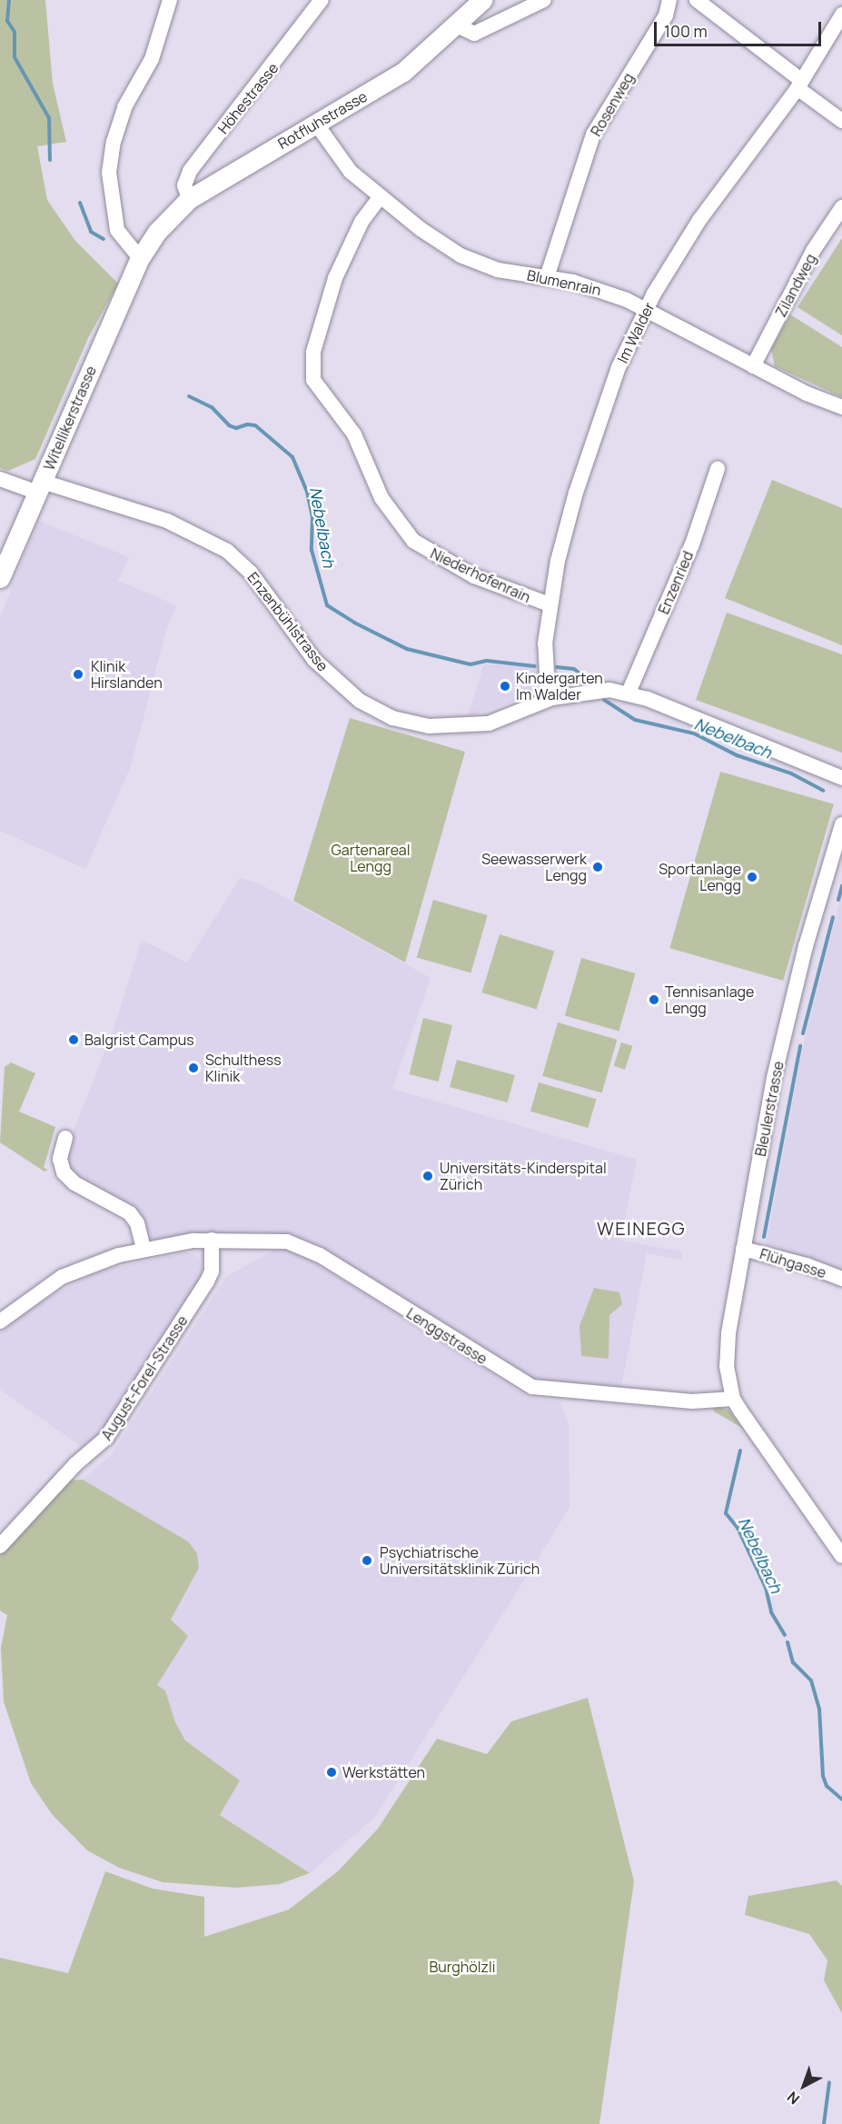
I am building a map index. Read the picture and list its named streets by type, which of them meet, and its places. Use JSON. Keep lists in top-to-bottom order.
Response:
{
  "streets": {
    "main road": ["Rotfluhstrasse", "Witellikerstrasse"],
    "street": [
      "Höhestrasse",
      "Rosenweg",
      "Blumenrain",
      "Zilandweg",
      "Im Walder",
      "Niederhofenrain",
      "Enzenried",
      "Enzenbühlstrasse",
      "Bleulerstrasse",
      "Flühgasse",
      "Lenggstrasse",
      "August-Forel-Strasse"
    ]
  },
  "crossings": [
    ["Höhestrasse", "Rotfluhstrasse"],
    ["Rosenweg", "Blumenrain"],
    ["Rotfluhstrasse", "Blumenrain"],
    ["Rotfluhstrasse", "Witellikerstrasse"],
    ["Blumenrain", "Zilandweg"],
    ["Blumenrain", "Im Walder"],
    ["Blumenrain", "Niederhofenrain"],
    ["Im Walder", "Niederhofenrain"],
    ["Im Walder", "Enzenbühlstrasse"],
    ["Witellikerstrasse", "Enzenbühlstrasse"],
    ["Enzenried", "Enzenbühlstrasse"],
    ["Bleulerstrasse", "Flühgasse"],
    ["Bleulerstrasse", "Lenggstrasse"],
    ["Lenggstrasse", "August-Forel-Strasse"]
  ],
  "districts": ["WEINEGG"],
  "water": ["Nebelbach"],
  "parks": ["Gartenareal Lengg", "Burghölzli"],
  "places": [
    "Klinik Hirslanden",
    "Kindergarten Im Walder",
    "Seewasserwerk Lengg",
    "Sportanlage Lengg",
    "Tennisanlage Lengg",
    "Balgrist Campus",
    "Schulthess Klinik",
    "Universitäts-Kinderspital Zürich",
    "Psychiatrische Universitätsklinik Zürich",
    "Werkstätten"
  ],
  "scale_bar": "100 m",
  "north": "bottom left"
}
